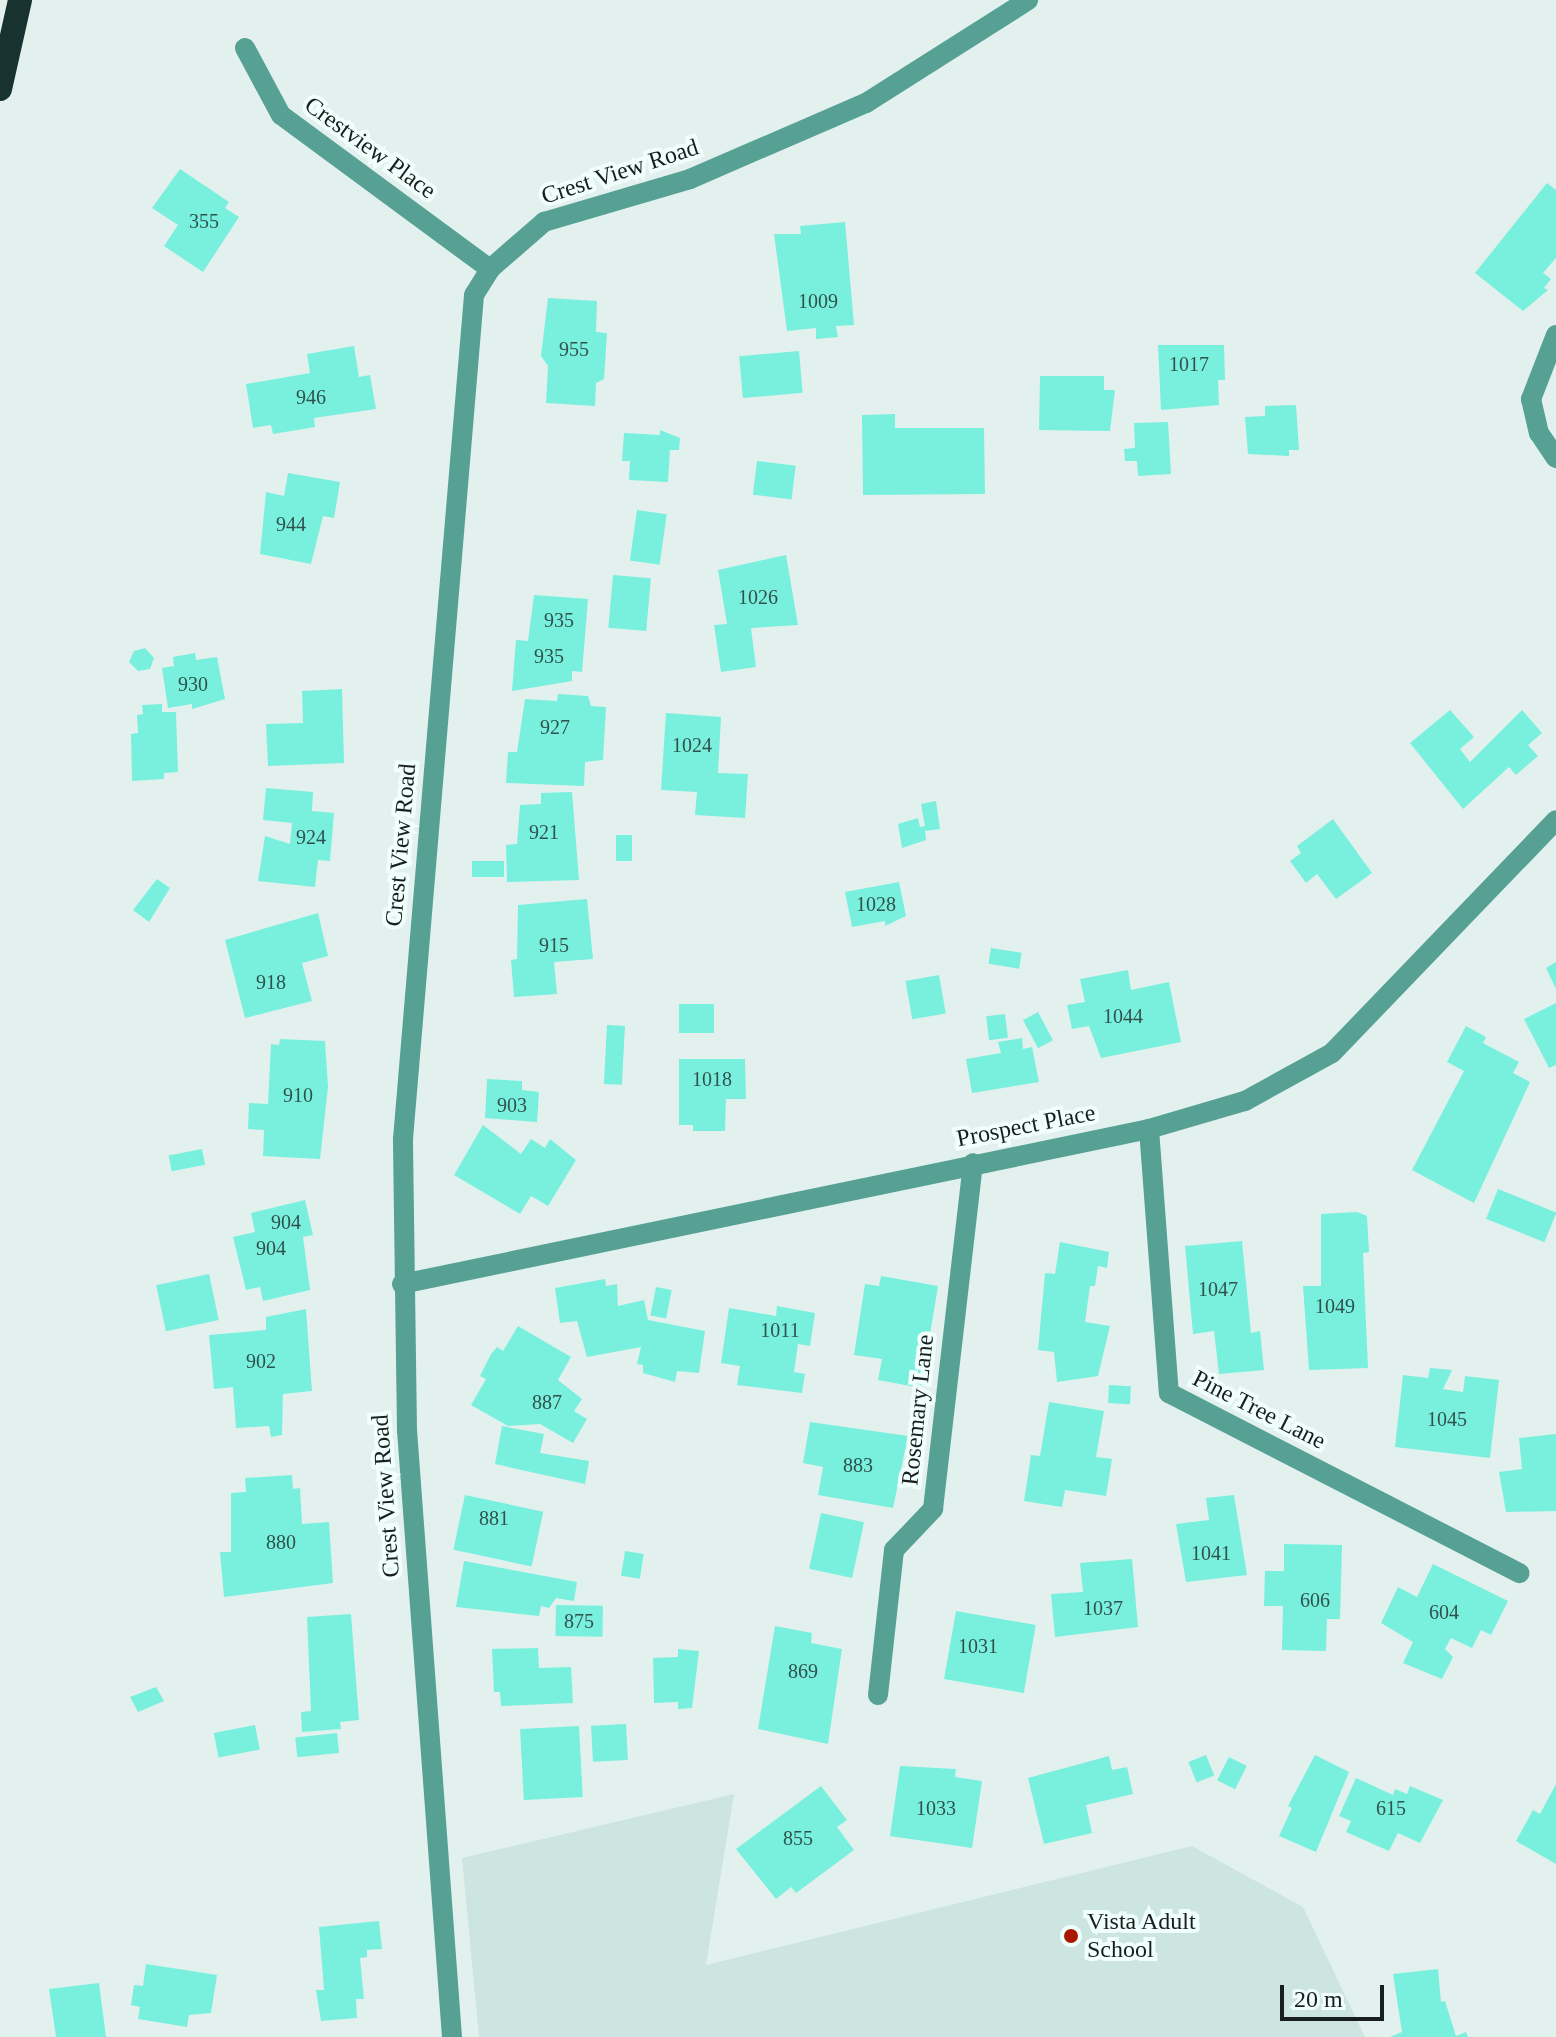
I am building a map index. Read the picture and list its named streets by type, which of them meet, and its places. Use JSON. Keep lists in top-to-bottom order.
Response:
{
  "streets": {
    "street": [
      "Crestview Place",
      "Crest View Road",
      "Prospect Place",
      "Rosemary Lane",
      "Pine Tree Lane"
    ]
  },
  "crossings": [
    ["Crestview Place", "Crest View Road"],
    ["Crest View Road", "Prospect Place"],
    ["Prospect Place", "Rosemary Lane"],
    ["Prospect Place", "Pine Tree Lane"]
  ],
  "places": ["Vista Adult School"],
  "house_numbers": [
    "355",
    "1009",
    "955",
    "1017",
    "946",
    "944",
    "1026",
    "935",
    "935",
    "930",
    "927",
    "1024",
    "921",
    "924",
    "1028",
    "915",
    "918",
    "1044",
    "1018",
    "910",
    "903",
    "904",
    "904",
    "1047",
    "1049",
    "1011",
    "902",
    "887",
    "1045",
    "883",
    "881",
    "880",
    "1041",
    "606",
    "1037",
    "604",
    "875",
    "1031",
    "869",
    "1033",
    "615",
    "855"
  ],
  "scale_bar": "20 m"
}
